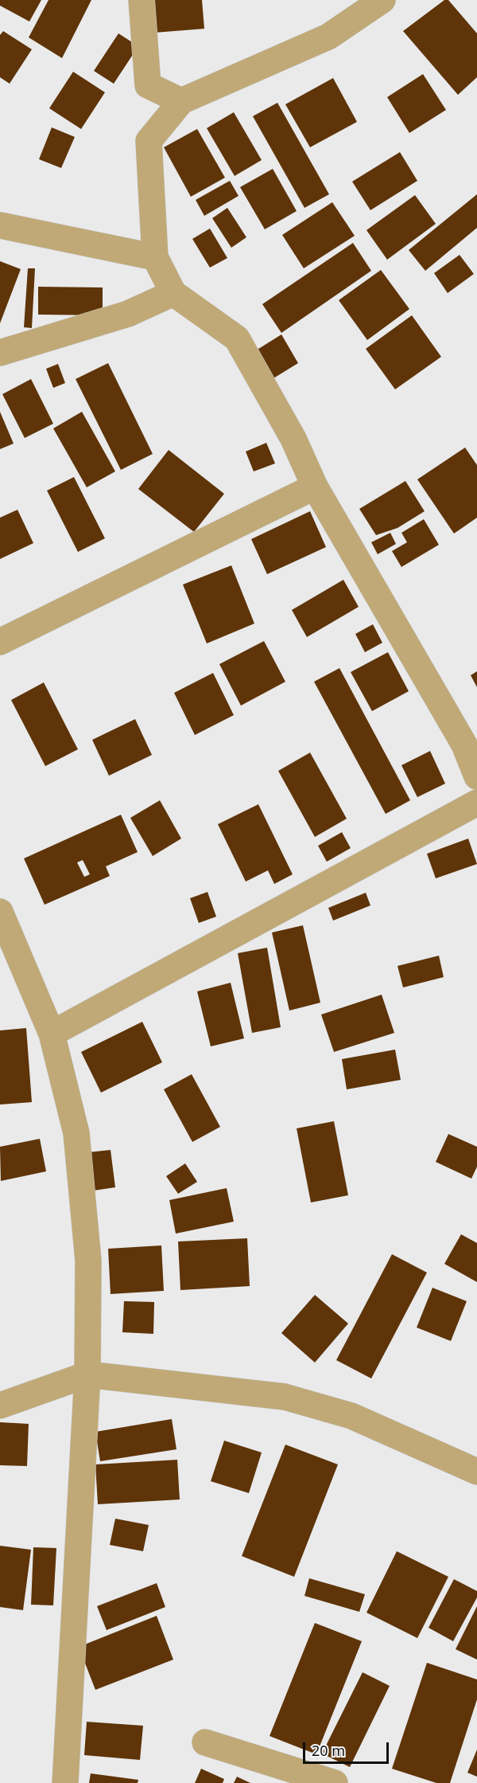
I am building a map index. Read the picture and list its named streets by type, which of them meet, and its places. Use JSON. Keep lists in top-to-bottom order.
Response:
{
  "scale_bar": "20 m"
}
